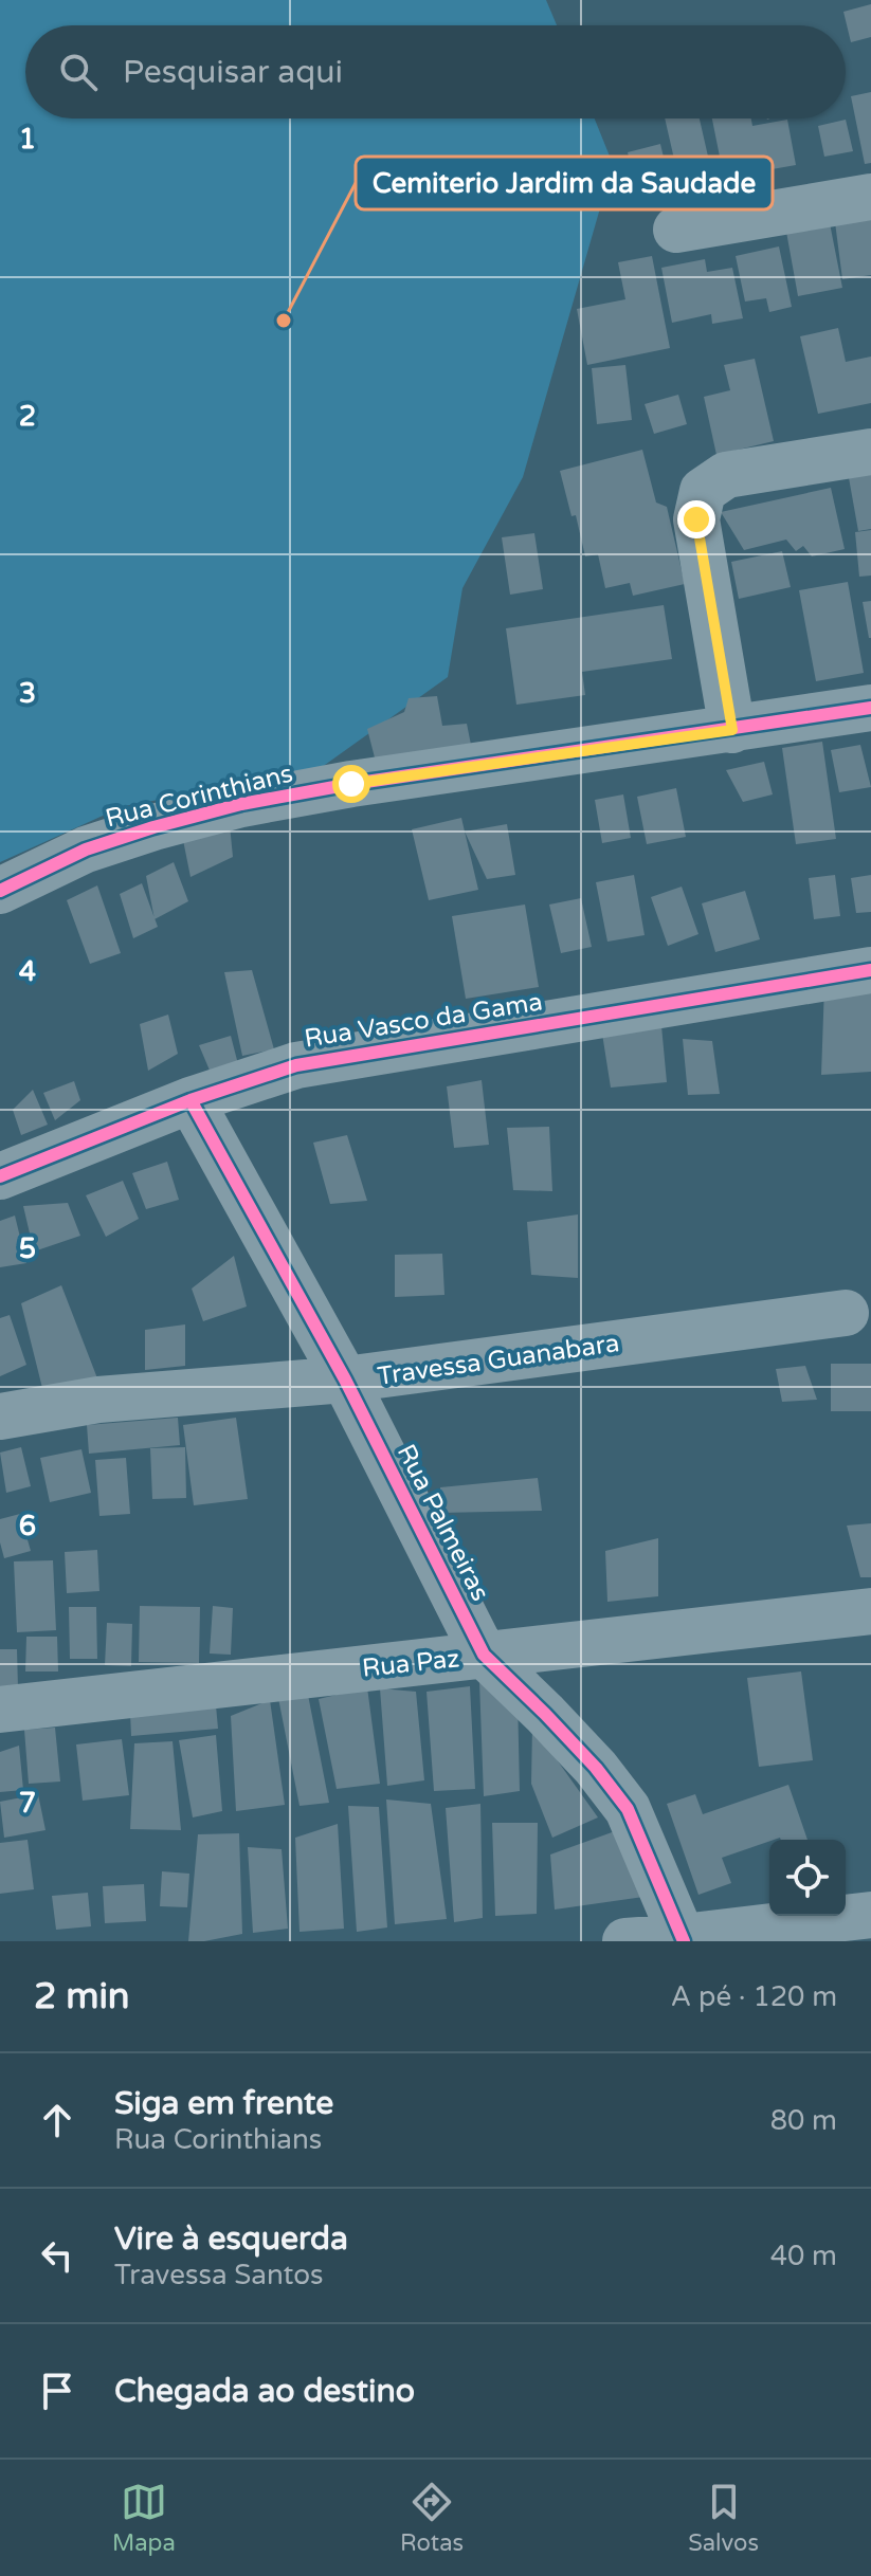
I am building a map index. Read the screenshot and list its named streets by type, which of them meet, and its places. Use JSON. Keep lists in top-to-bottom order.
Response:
{
  "streets": {
    "street": [
      "Rua Corinthians",
      "Rua Vasco da Gama",
      "Travessa Guanabara",
      "Rua Palmeiras",
      "Rua Paz"
    ]
  },
  "crossings": [
    ["Rua Vasco da Gama", "Rua Palmeiras"],
    ["Travessa Guanabara", "Rua Palmeiras"],
    ["Rua Palmeiras", "Rua Paz"]
  ],
  "places": ["Cemiterio Jardim da Saudade"],
  "page": {
    "search": "Pesquisar aqui",
    "heading": ["2 min", "A pé · 120 m"],
    "list": [
      ["Siga em frente", "Rua Corinthians", "80 m"],
      ["Vire à esquerda", "Travessa Santos", "40 m"],
      "Chegada ao destino"
    ],
    "nav": ["Mapa", "Rotas", "Salvos"]
  },
  "grid": {
    "rows": [
      "1",
      "2",
      "3",
      "4",
      "5",
      "6",
      "7"
    ]
  }
}
